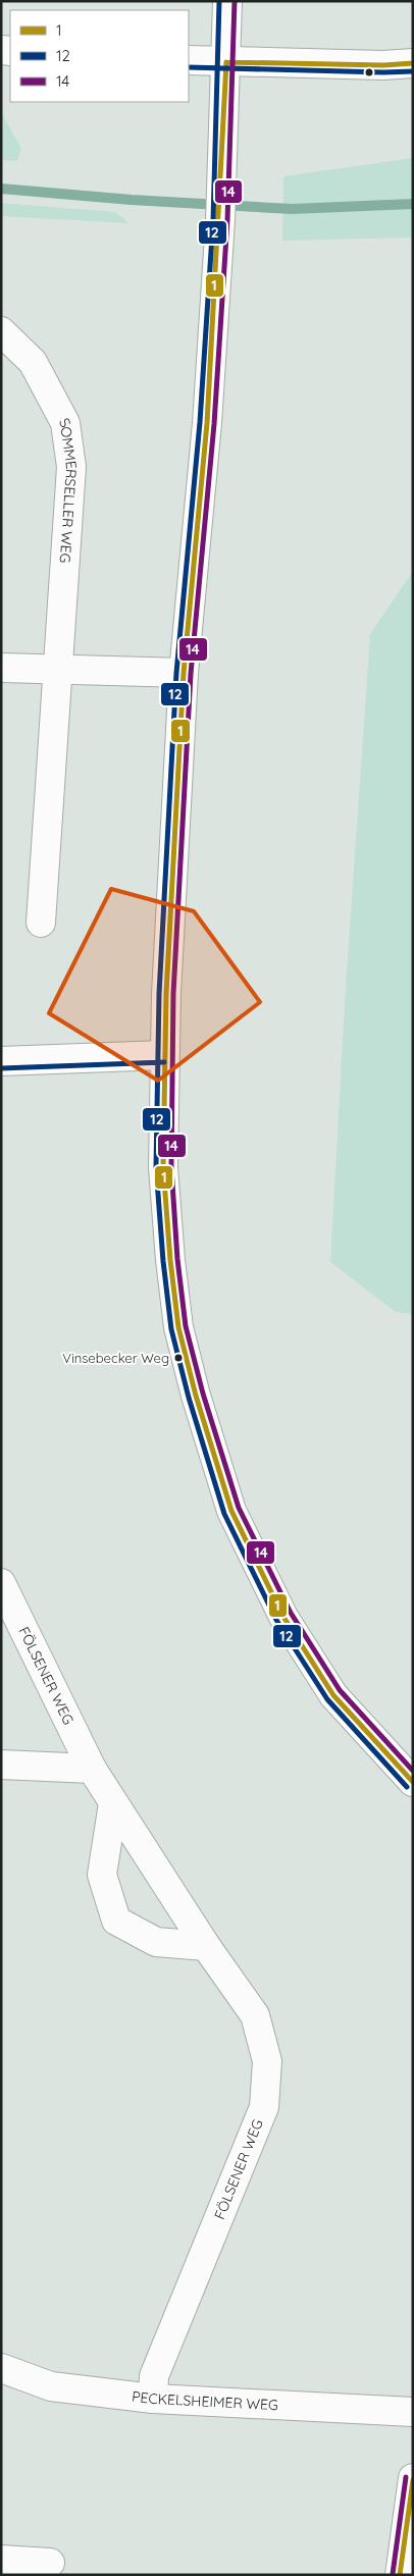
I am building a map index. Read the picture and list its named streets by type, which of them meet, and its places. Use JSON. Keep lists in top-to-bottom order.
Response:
{
  "streets": {
    "street": ["SOMMERSELLER WEG", "FÖLSENER WEG", "PECKELSHEIMER WEG"]
  },
  "crossings": [
    ["FÖLSENER WEG", "PECKELSHEIMER WEG"]
  ],
  "places": ["Vinsebecker Weg"],
  "lines": ["transit line 12", "transit line 14", "transit line 1"],
  "legend": ["1", "12", "14"]
}
